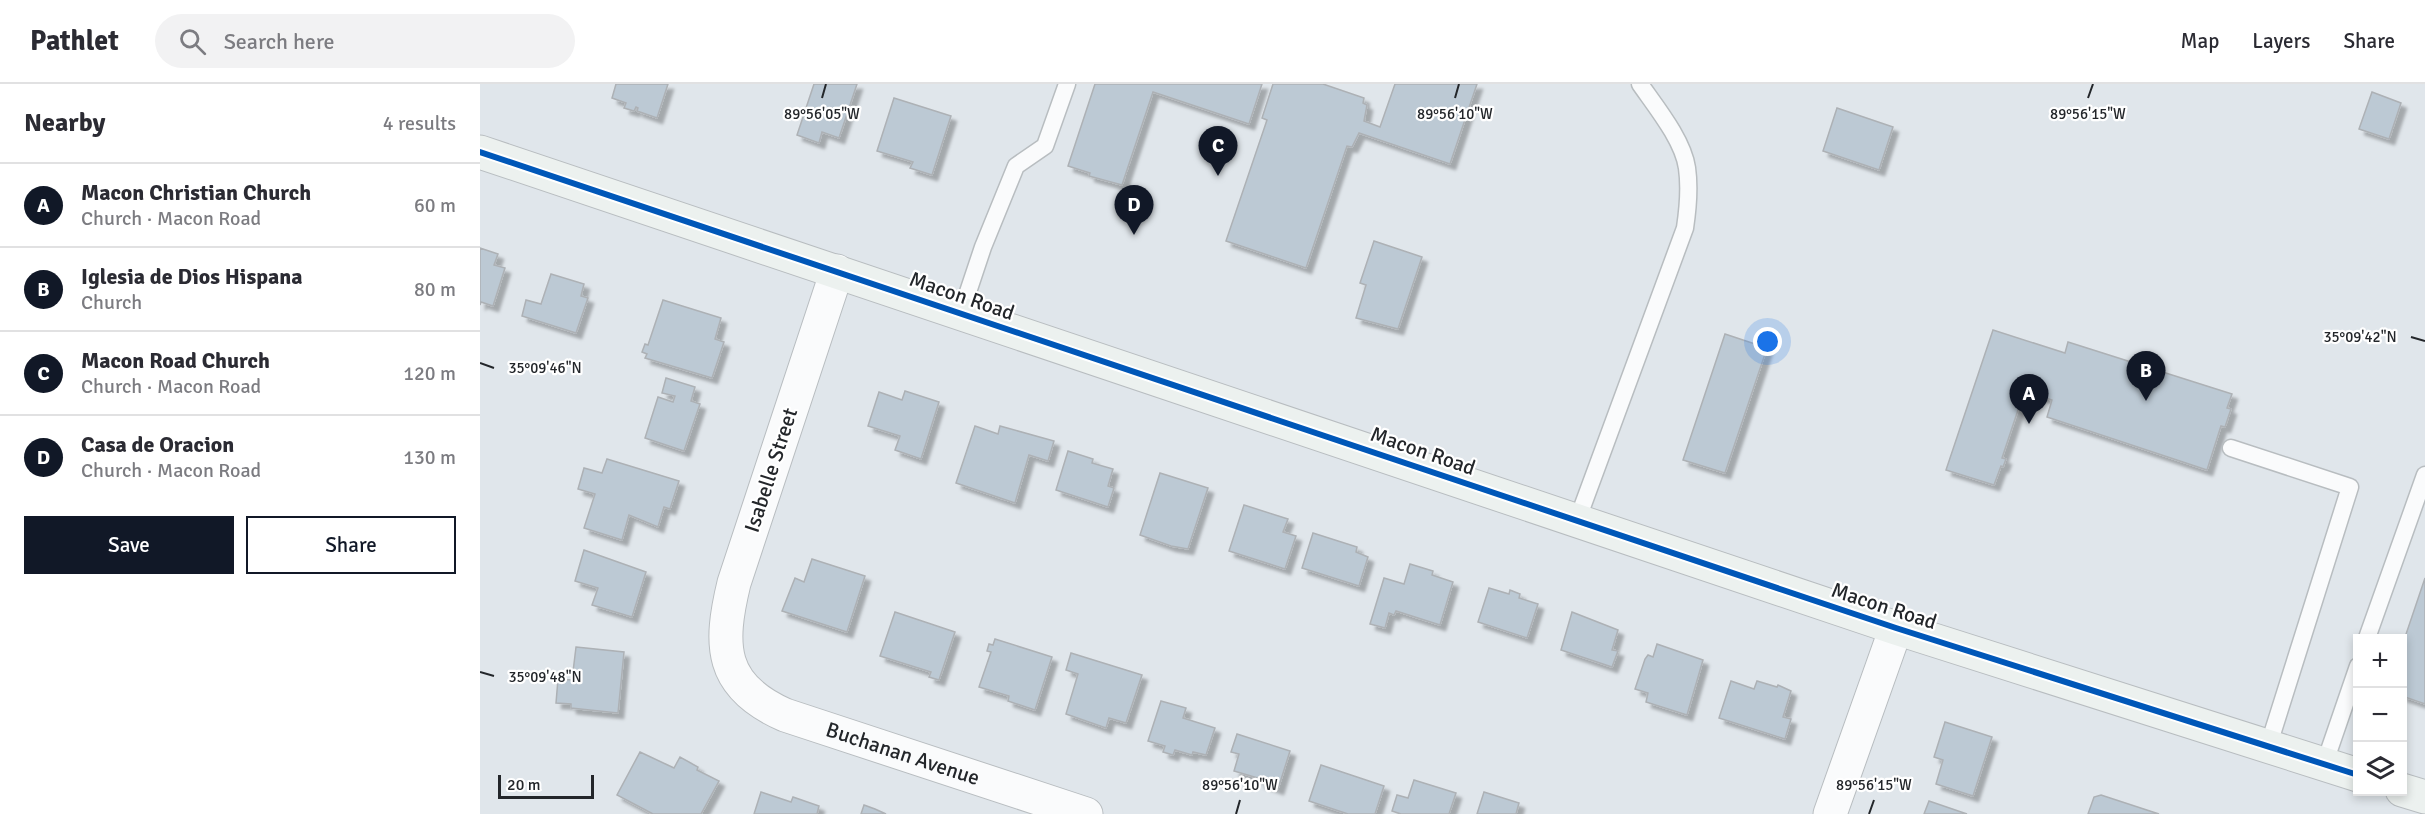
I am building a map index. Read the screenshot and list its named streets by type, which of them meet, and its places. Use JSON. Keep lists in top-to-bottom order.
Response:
{
  "streets": {
    "main road": ["Macon Road"],
    "street": ["Isabelle Street", "Buchanan Avenue"]
  },
  "crossings": [
    ["Macon Road", "Isabelle Street"],
    ["Isabelle Street", "Buchanan Avenue"]
  ],
  "scale_bar": "20 m",
  "page": {
    "header": "Pathlet",
    "search": "Search here",
    "nav": ["Map", "Layers", "Share"],
    "heading": ["Nearby", "4 results"],
    "pins": [
      "C",
      "D",
      "B",
      "A"
    ],
    "list": [
      {
        "mark": "A",
        "name": "Macon Christian Church",
        "note": "Church · Macon Road",
        "value": "60 m"
      },
      {
        "mark": "B",
        "name": "Iglesia de Dios Hispana",
        "note": "Church",
        "value": "80 m"
      },
      {
        "mark": "C",
        "name": "Macon Road Church",
        "note": "Church · Macon Road",
        "value": "120 m"
      },
      {
        "mark": "D",
        "name": "Casa de Oracion",
        "note": "Church · Macon Road",
        "value": "130 m"
      }
    ],
    "buttons": ["Save", "Share"],
    "map_buttons": ["+", "−"],
    "scale": "20 m"
  },
  "coordinates": [
    "89°56'05\"W",
    "89°56'10\"W",
    "89°56'15\"W",
    "35°09'42\"N",
    "35°09'46\"N",
    "35°09'48\"N"
  ]
}
